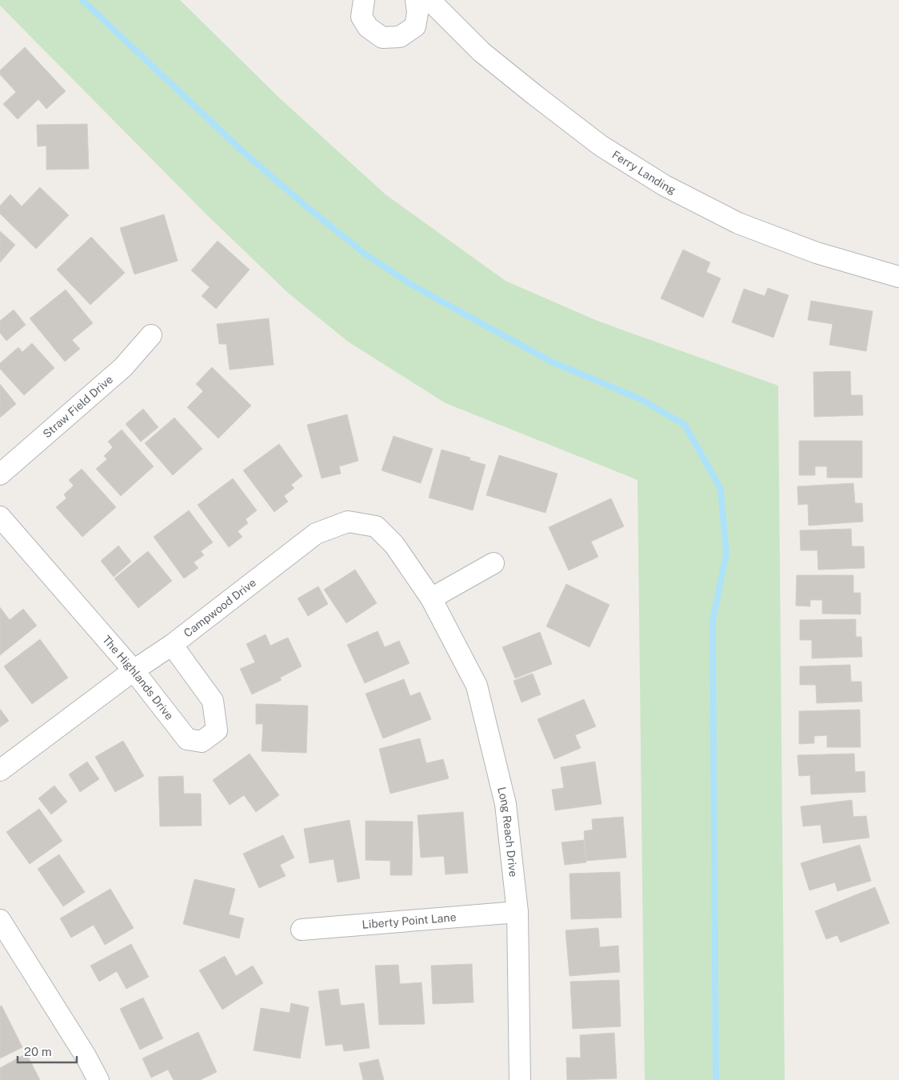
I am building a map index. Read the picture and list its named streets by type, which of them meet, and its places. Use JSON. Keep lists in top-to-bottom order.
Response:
{
  "streets": {
    "street": [
      "Ferry Landing",
      "Straw Field Drive",
      "Campwood Drive",
      "The Highlands Drive",
      "Long Reach Drive",
      "Liberty Point Lane"
    ]
  },
  "crossings": [
    ["Campwood Drive", "The Highlands Drive"],
    ["Campwood Drive", "Long Reach Drive"],
    ["Long Reach Drive", "Liberty Point Lane"]
  ],
  "scale_bar": "20 m"
}
